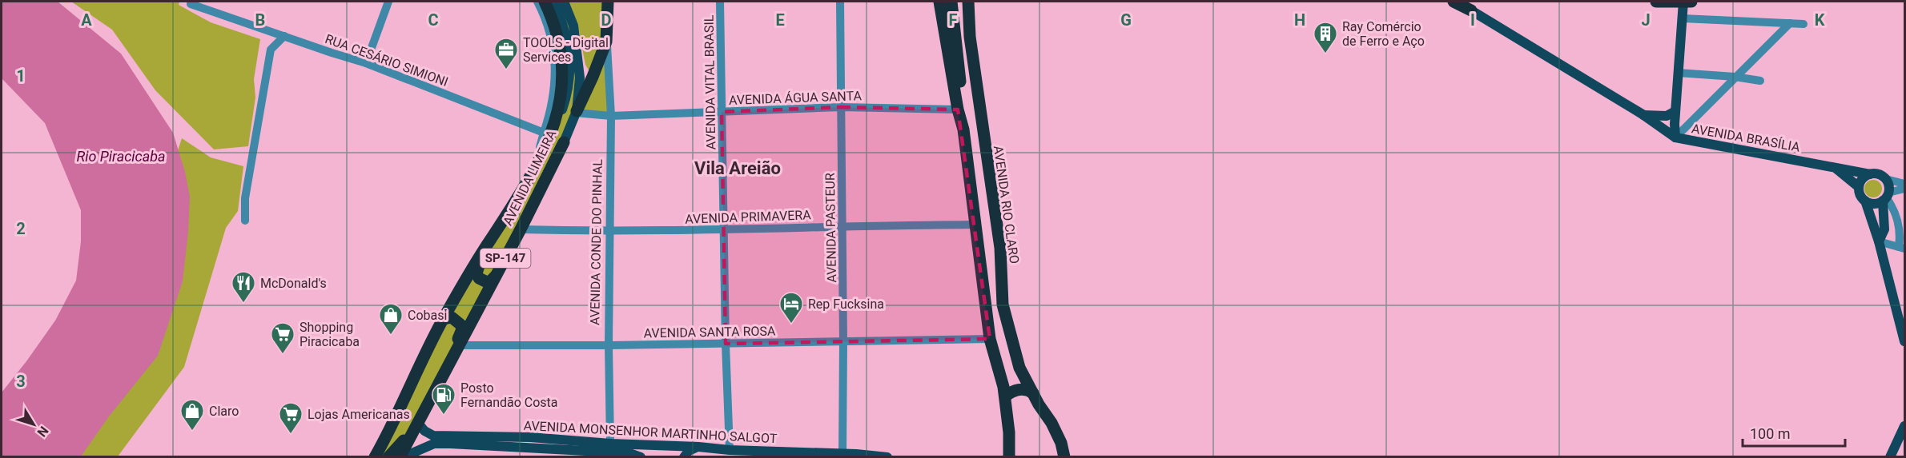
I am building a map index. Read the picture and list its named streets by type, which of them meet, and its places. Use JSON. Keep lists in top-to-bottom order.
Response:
{
  "streets": {
    "highway": [
      "AVENIDA LIMEIRA",
      "AVENIDA RIO CLARO",
      "AVENIDA CONDE DO PINHAL",
      "SP-147"
    ],
    "main road": ["AVENIDA BRASÍLIA", "AVENIDA MONSENHOR MARTINHO SALGOT"],
    "street": [
      "RUA CESÁRIO SIMIONI",
      "AVENIDA VITAL BRASIL",
      "AVENIDA ÁGUA SANTA",
      "AVENIDA PRIMAVERA",
      "AVENIDA PASTEUR",
      "AVENIDA SANTA ROSA"
    ]
  },
  "crossings": [
    ["RUA CESÁRIO SIMIONI", "AVENIDA LIMEIRA"],
    ["AVENIDA VITAL BRASIL", "AVENIDA ÁGUA SANTA"],
    ["AVENIDA VITAL BRASIL", "AVENIDA PRIMAVERA"],
    ["AVENIDA VITAL BRASIL", "AVENIDA SANTA ROSA"],
    ["AVENIDA VITAL BRASIL", "AVENIDA MONSENHOR MARTINHO SALGOT"],
    ["AVENIDA ÁGUA SANTA", "AVENIDA LIMEIRA"],
    ["AVENIDA ÁGUA SANTA", "AVENIDA PASTEUR"],
    ["AVENIDA ÁGUA SANTA", "AVENIDA CONDE DO PINHAL"],
    ["AVENIDA LIMEIRA", "AVENIDA PRIMAVERA"],
    ["AVENIDA LIMEIRA", "AVENIDA CONDE DO PINHAL"],
    ["AVENIDA LIMEIRA", "AVENIDA SANTA ROSA"],
    ["AVENIDA LIMEIRA", "AVENIDA MONSENHOR MARTINHO SALGOT"],
    ["AVENIDA PRIMAVERA", "AVENIDA PASTEUR"],
    ["AVENIDA PRIMAVERA", "AVENIDA CONDE DO PINHAL"],
    ["AVENIDA PASTEUR", "AVENIDA SANTA ROSA"],
    ["AVENIDA PASTEUR", "AVENIDA MONSENHOR MARTINHO SALGOT"],
    ["AVENIDA CONDE DO PINHAL", "AVENIDA SANTA ROSA"],
    ["AVENIDA CONDE DO PINHAL", "AVENIDA MONSENHOR MARTINHO SALGOT"]
  ],
  "districts": ["Vila Areião"],
  "water": ["Rio Piracicaba"],
  "places": {
    "building": ["Ray Comércio de Ferro e Aço"],
    "office": ["TOOLS - Digital Services"],
    "restaurant": ["McDonald's"],
    "hotel": ["Rep Fucksina"],
    "shop": ["Cobasi", "Claro"],
    "supermarket": ["Shopping Piracicaba", "Lojas Americanas"],
    "fuel station": ["Posto Fernandão Costa"]
  },
  "scale_bar": "100 m",
  "north": "bottom right",
  "grid": {
    "columns": [
      "A",
      "B",
      "C",
      "D",
      "E",
      "F",
      "G",
      "H",
      "I",
      "J",
      "K"
    ],
    "rows": ["1", "2", "3"]
  }
}
